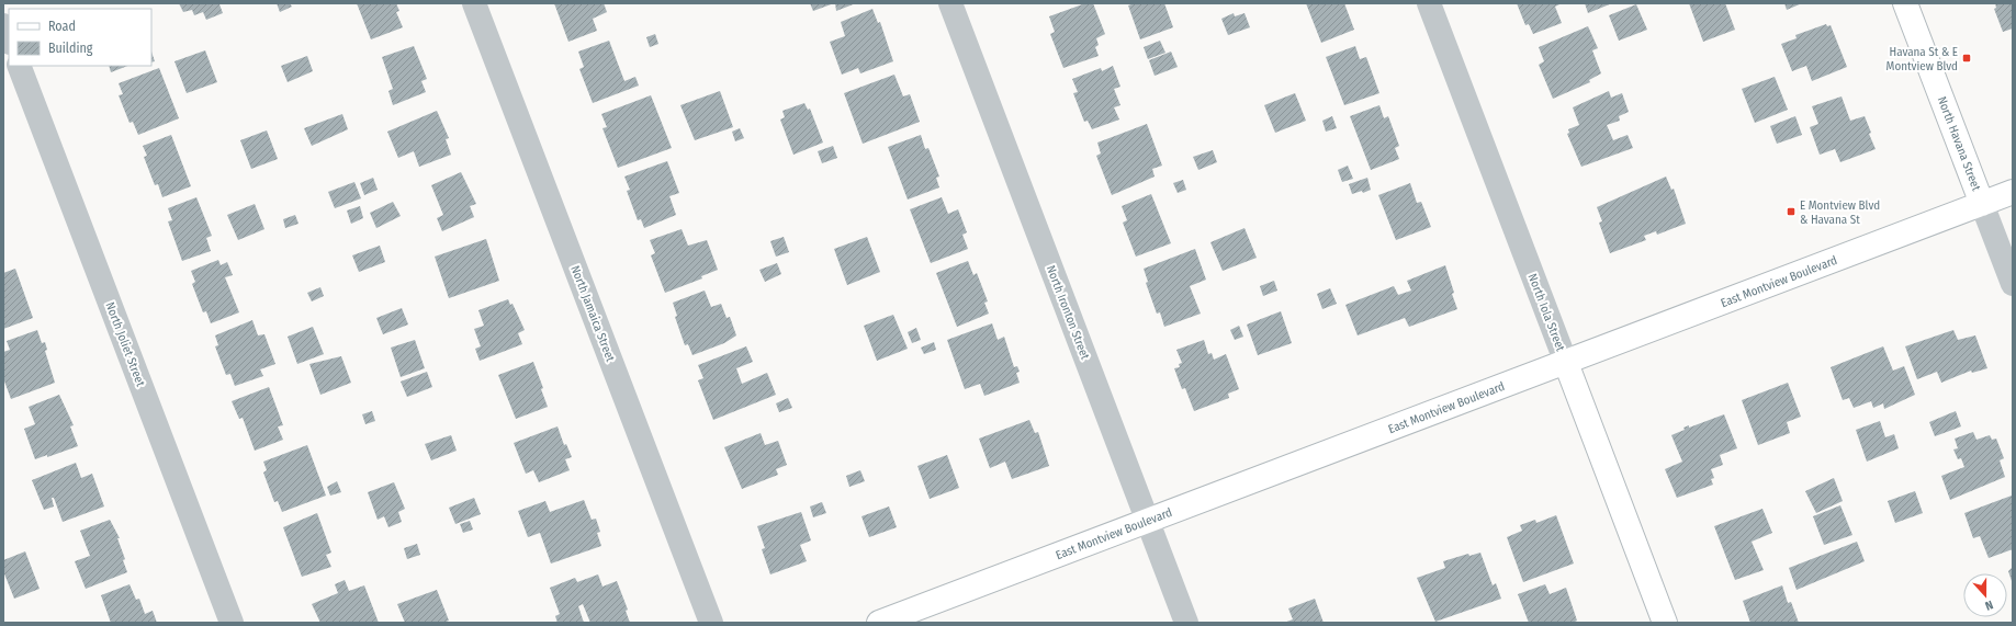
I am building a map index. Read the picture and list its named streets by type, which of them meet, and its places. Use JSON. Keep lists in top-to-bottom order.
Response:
{
  "streets": {
    "main road": ["North Havana Street", "East Montview Boulevard", "North Iola Street"],
    "street": ["North Ironton Street", "North Jamaica Street", "North Joliet Street"]
  },
  "crossings": [
    ["North Havana Street", "East Montview Boulevard"],
    ["East Montview Boulevard", "North Ironton Street"],
    ["East Montview Boulevard", "North Iola Street"]
  ],
  "places": {
    "transit": ["Havana St & E Montview Blvd", "E Montview Blvd & Havana St"]
  },
  "legend": ["Road", "Building"],
  "north": "bottom"
}
